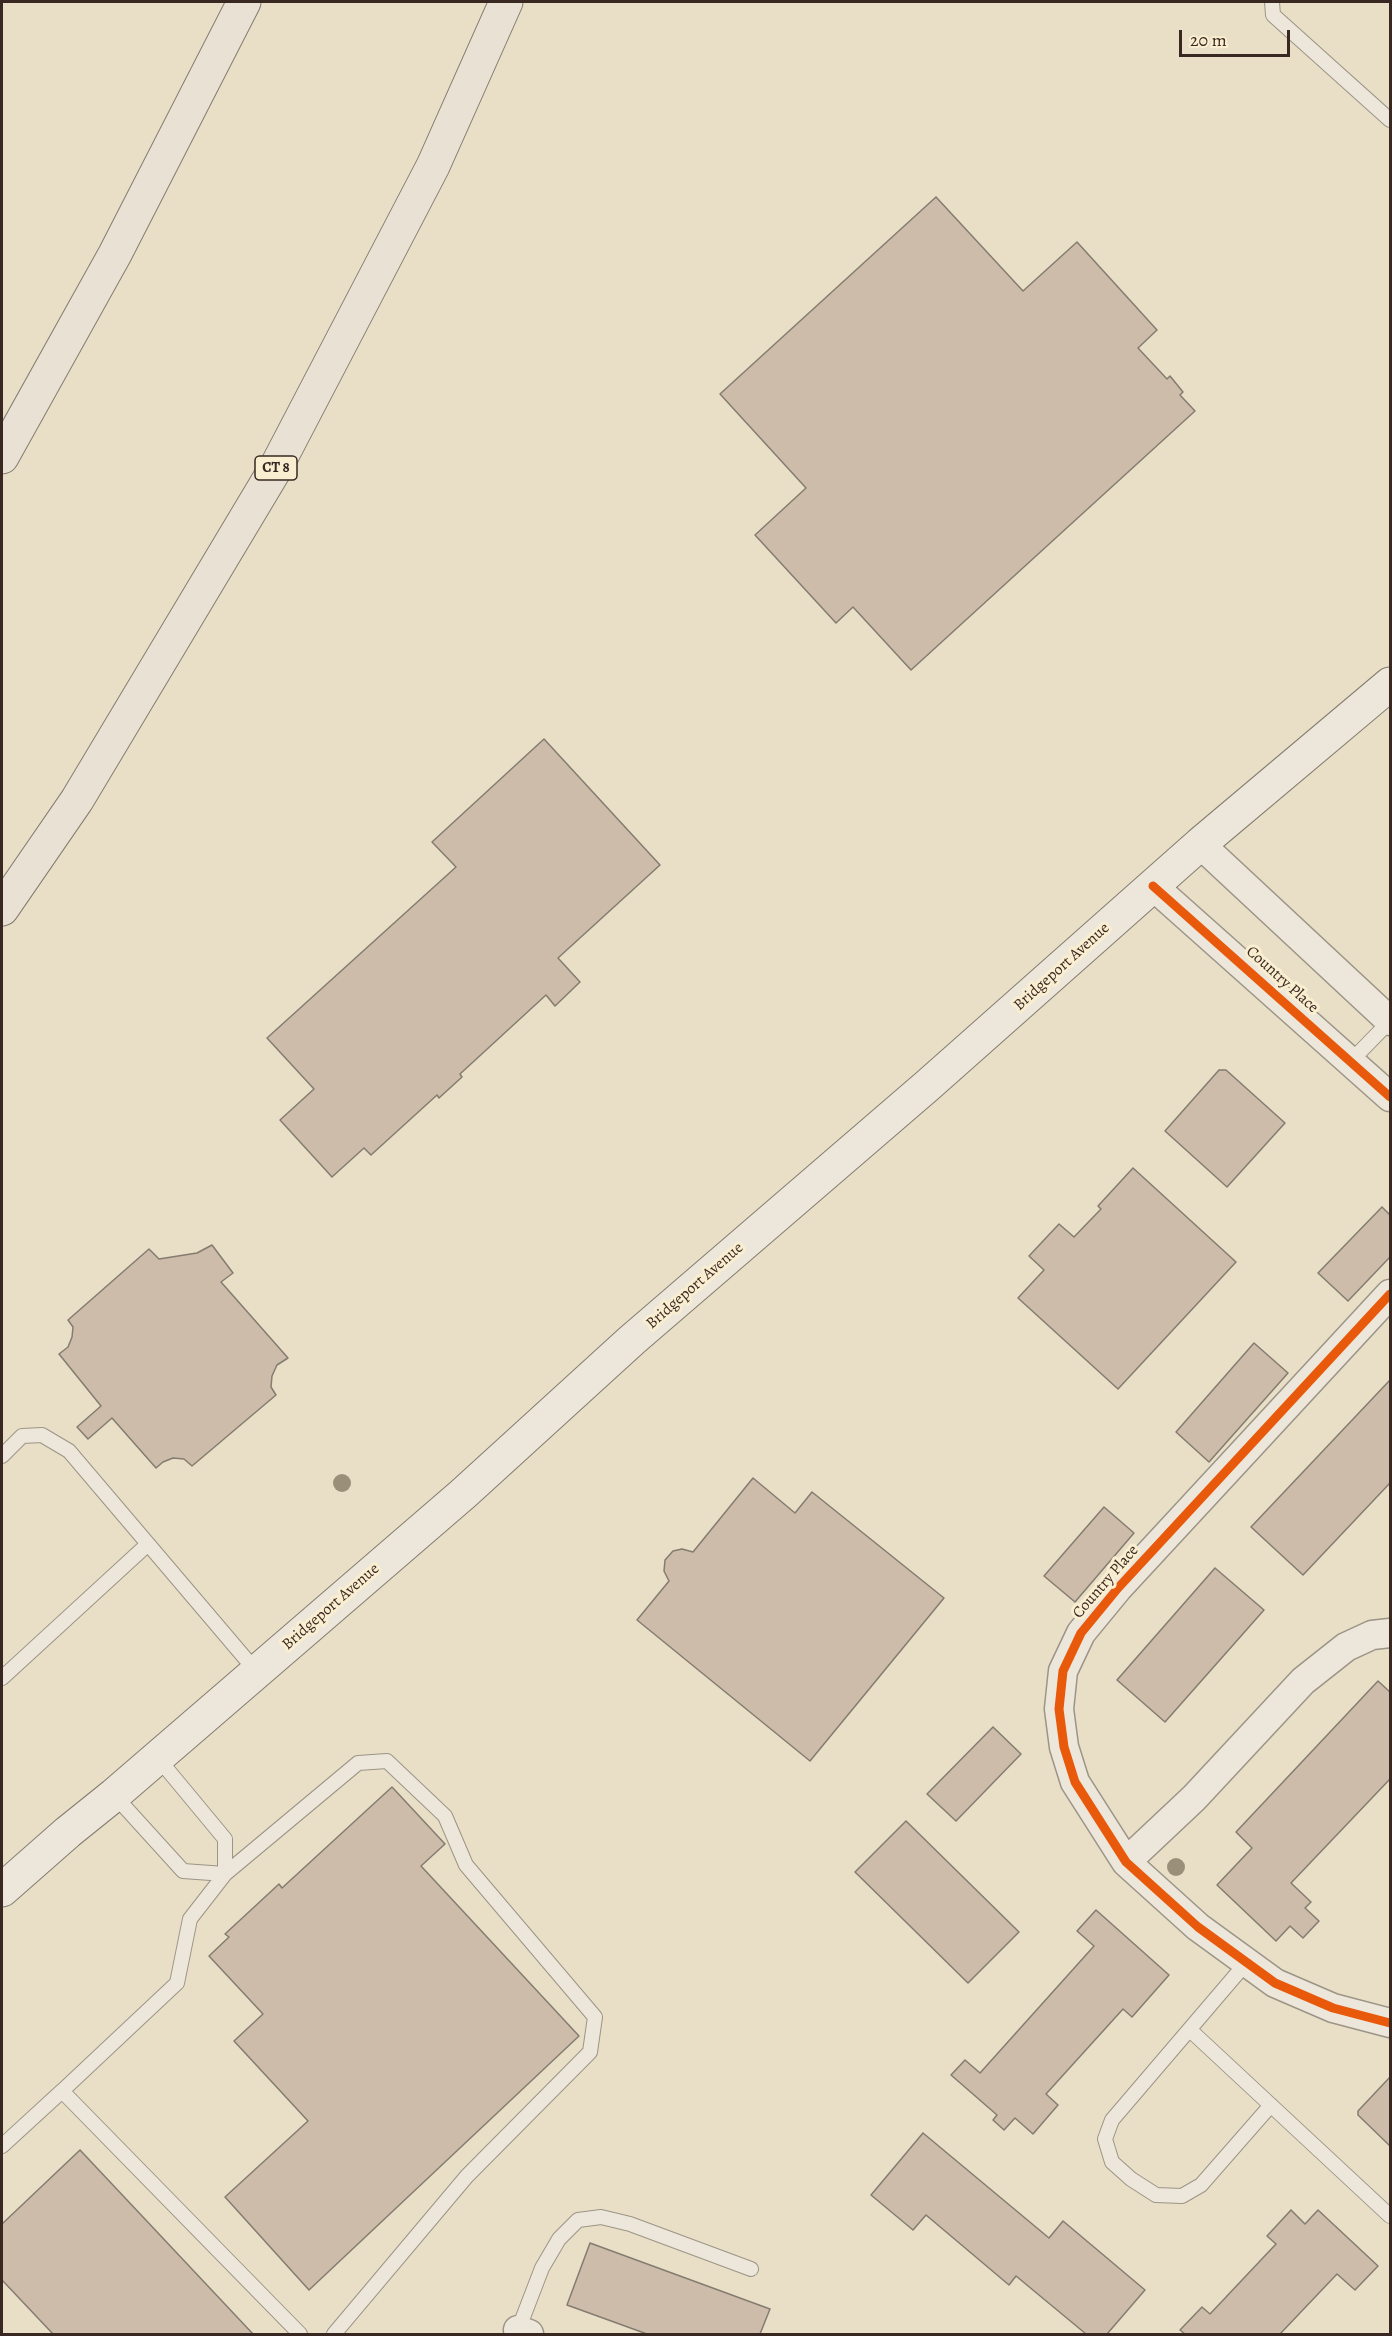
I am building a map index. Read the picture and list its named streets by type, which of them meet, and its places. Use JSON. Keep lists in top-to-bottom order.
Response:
{
  "streets": {
    "highway": ["CT 8"],
    "main road": ["Bridgeport Avenue"],
    "street": ["Country Place"]
  },
  "crossings": [
    ["Bridgeport Avenue", "Country Place"]
  ],
  "scale_bar": "20 m"
}
